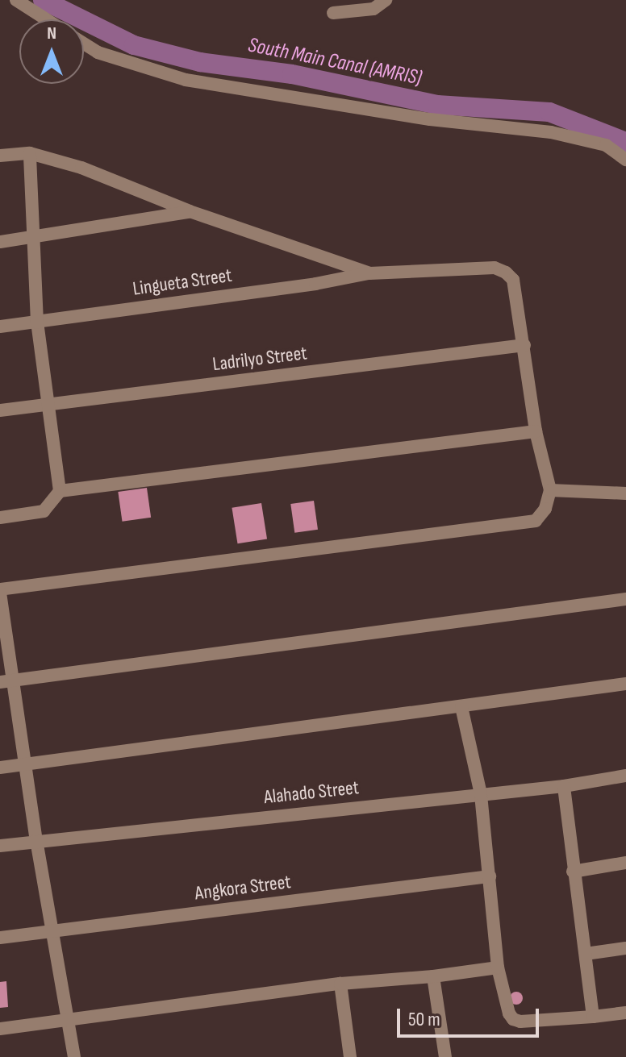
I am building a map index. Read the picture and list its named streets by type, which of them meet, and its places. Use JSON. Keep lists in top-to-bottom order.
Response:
{
  "streets": {
    "street": [
      "Lingueta Street",
      "Ladrilyo Street",
      "Alahado Street",
      "Angkora Street"
    ]
  },
  "water": ["South Main Canal (AMRIS)"],
  "scale_bar": "50 m",
  "north": "top"
}
